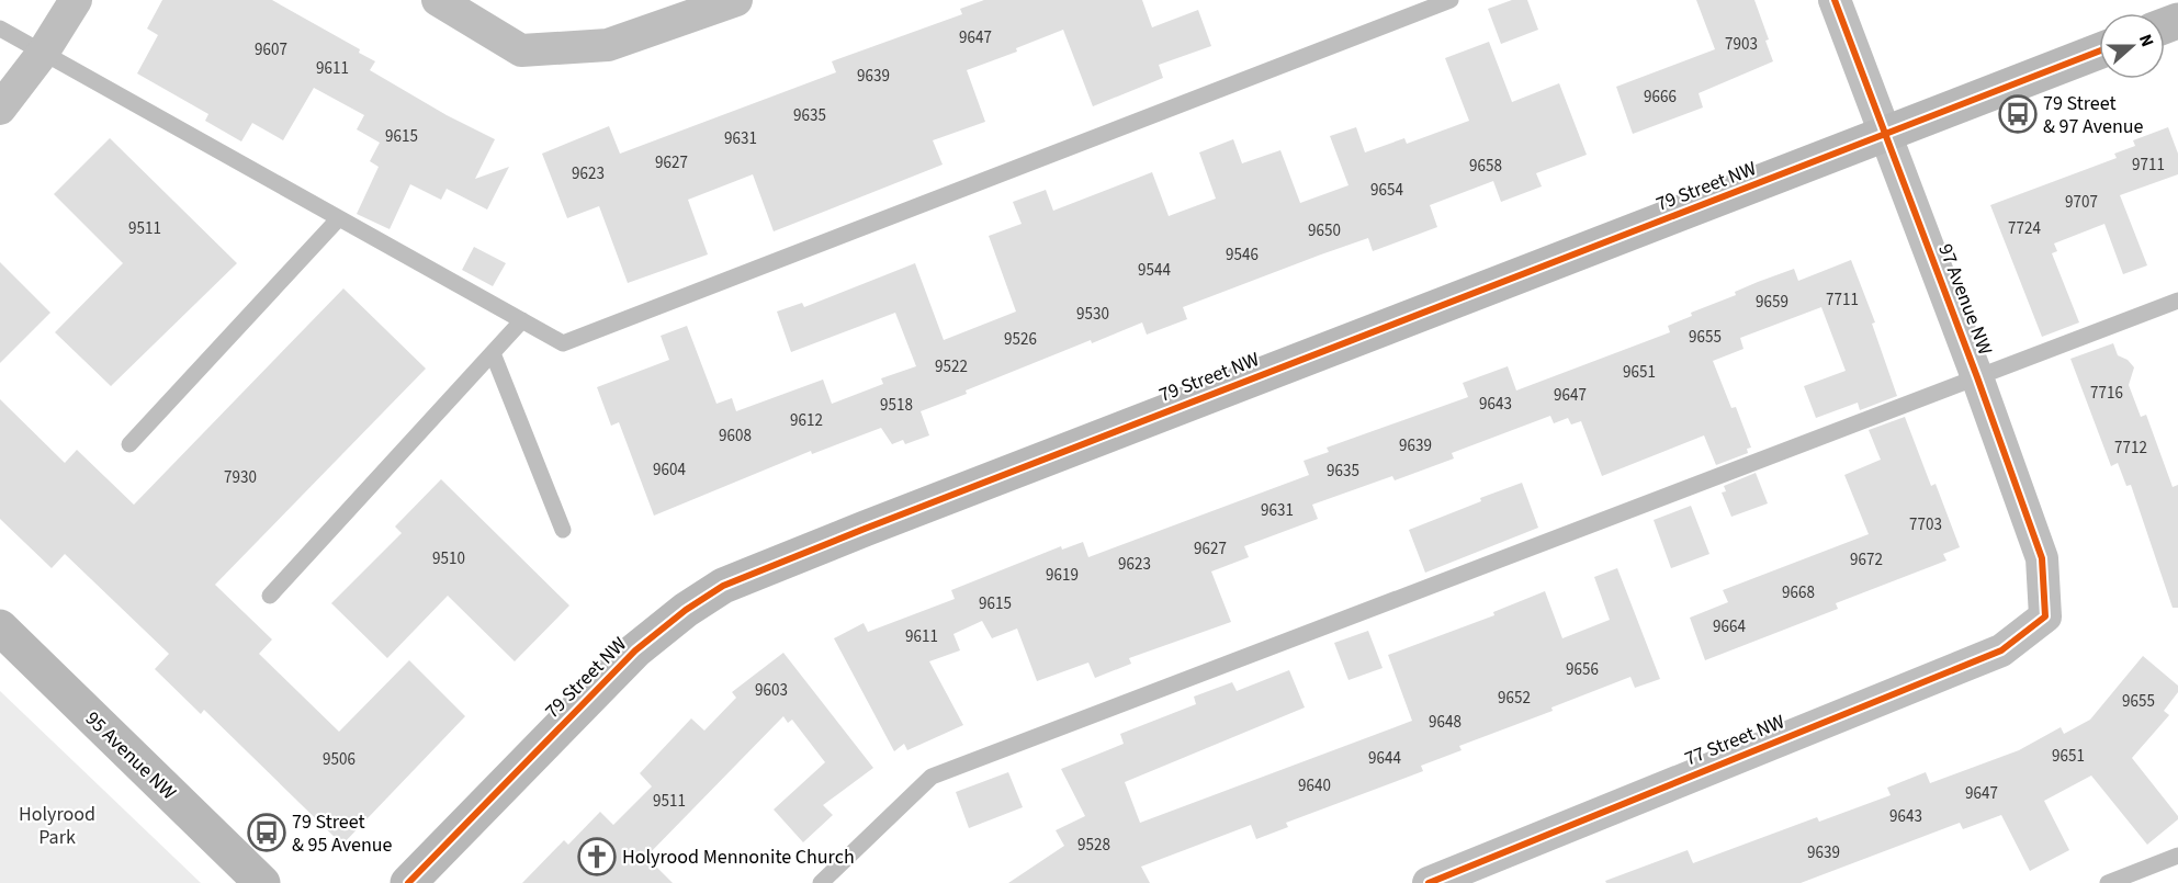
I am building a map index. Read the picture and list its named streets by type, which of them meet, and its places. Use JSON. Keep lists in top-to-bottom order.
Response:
{
  "streets": {
    "street": [
      "79 Street NW",
      "97 Avenue NW",
      "77 Street NW",
      "95 Avenue NW"
    ]
  },
  "crossings": [
    ["79 Street NW", "97 Avenue NW"],
    ["97 Avenue NW", "77 Street NW"]
  ],
  "parks": ["Holyrood Park"],
  "places": {
    "bus stop": ["79 Street & 97 Avenue", "79 Street & 95 Avenue"],
    "church": ["Holyrood Mennonite Church"]
  },
  "house_numbers": [
    "9647",
    "7903",
    "9607",
    "9611",
    "9639",
    "9666",
    "9635",
    "9615",
    "9631",
    "9627",
    "9711",
    "9658",
    "9623",
    "9654",
    "9707",
    "9511",
    "7724",
    "9650",
    "9546",
    "9544",
    "7711",
    "9659",
    "9530",
    "9655",
    "9526",
    "9522",
    "9651",
    "7716",
    "9647",
    "9643",
    "9518",
    "9612",
    "9608",
    "9639",
    "7712",
    "9604",
    "9635",
    "7930",
    "9631",
    "7703",
    "9627",
    "9510",
    "9672",
    "9623",
    "9619",
    "9668",
    "9615",
    "9664",
    "9611",
    "9656",
    "9603",
    "9652",
    "9655",
    "9648",
    "9651",
    "9644",
    "9506",
    "9640",
    "9647",
    "9511",
    "9643",
    "9528",
    "9639"
  ],
  "north": "right"
}
